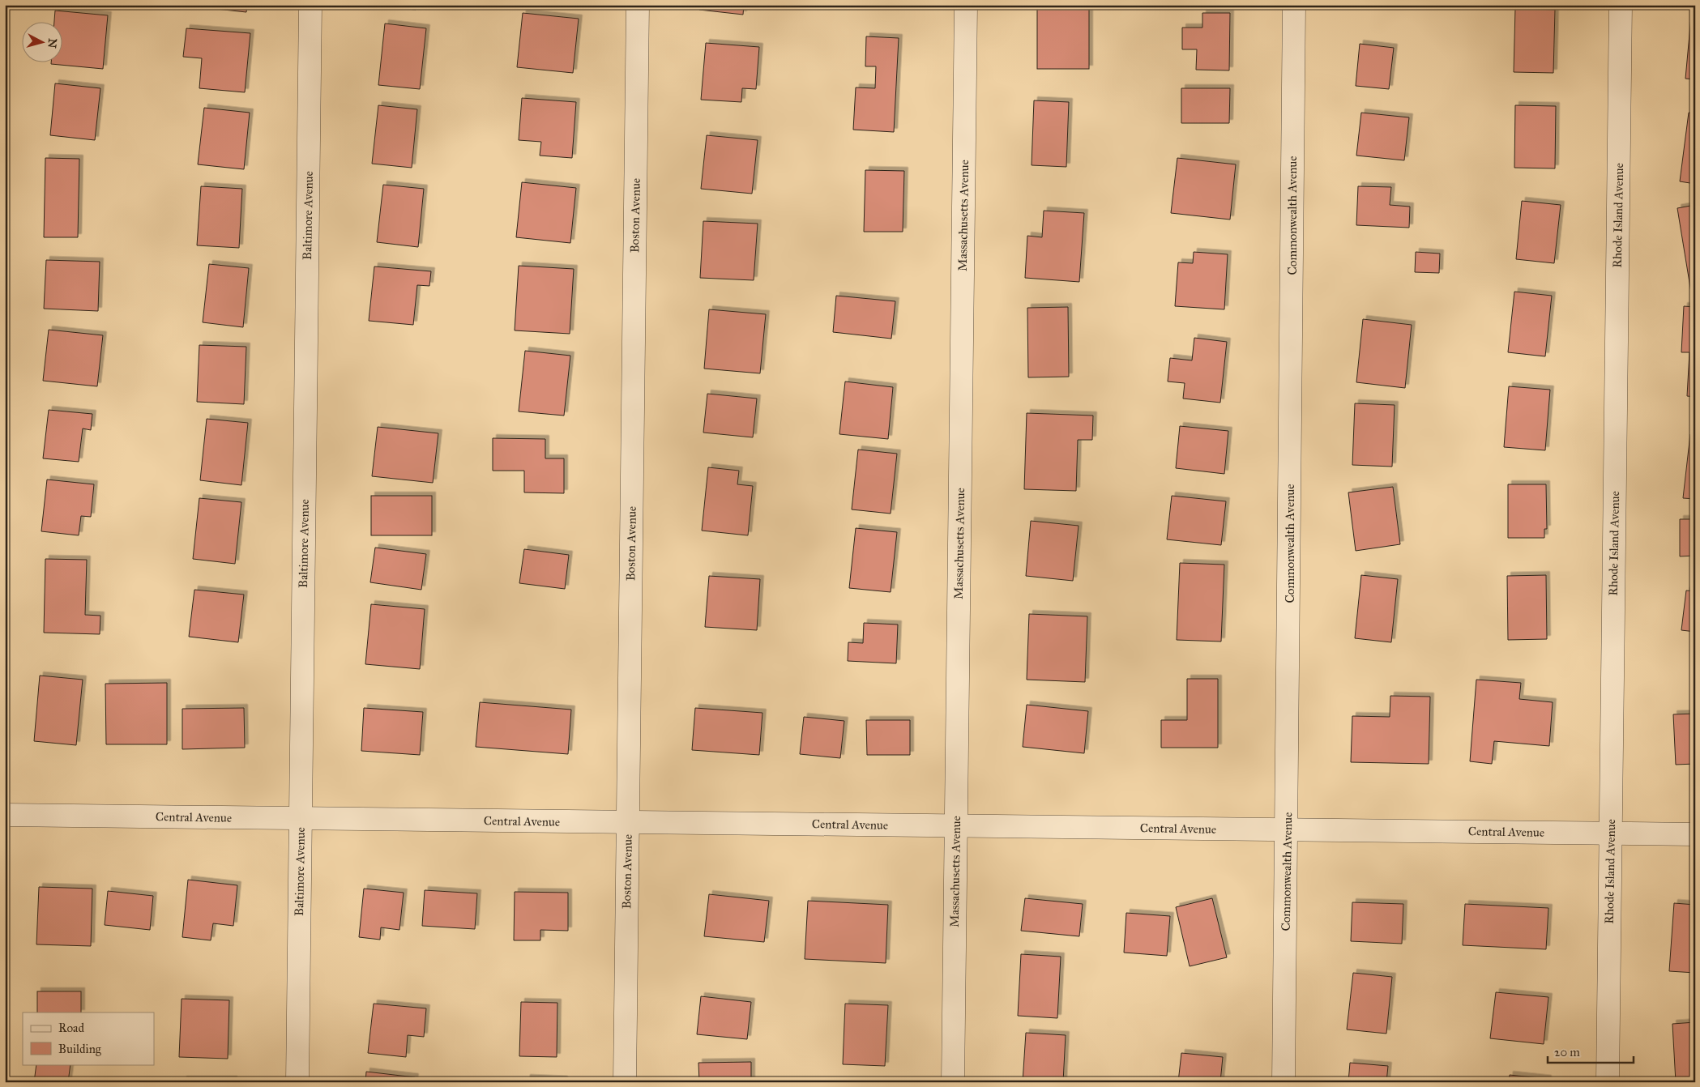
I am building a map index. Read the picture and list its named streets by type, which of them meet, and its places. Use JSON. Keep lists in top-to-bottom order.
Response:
{
  "streets": {
    "street": [
      "Baltimore Avenue",
      "Boston Avenue",
      "Massachusetts Avenue",
      "Commonwealth Avenue",
      "Rhode Island Avenue",
      "Central Avenue"
    ]
  },
  "crossings": [
    ["Baltimore Avenue", "Central Avenue"],
    ["Boston Avenue", "Central Avenue"],
    ["Massachusetts Avenue", "Central Avenue"],
    ["Commonwealth Avenue", "Central Avenue"],
    ["Rhode Island Avenue", "Central Avenue"]
  ],
  "legend": ["Road", "Building"],
  "scale_bar": "20 m",
  "north": "right"
}
